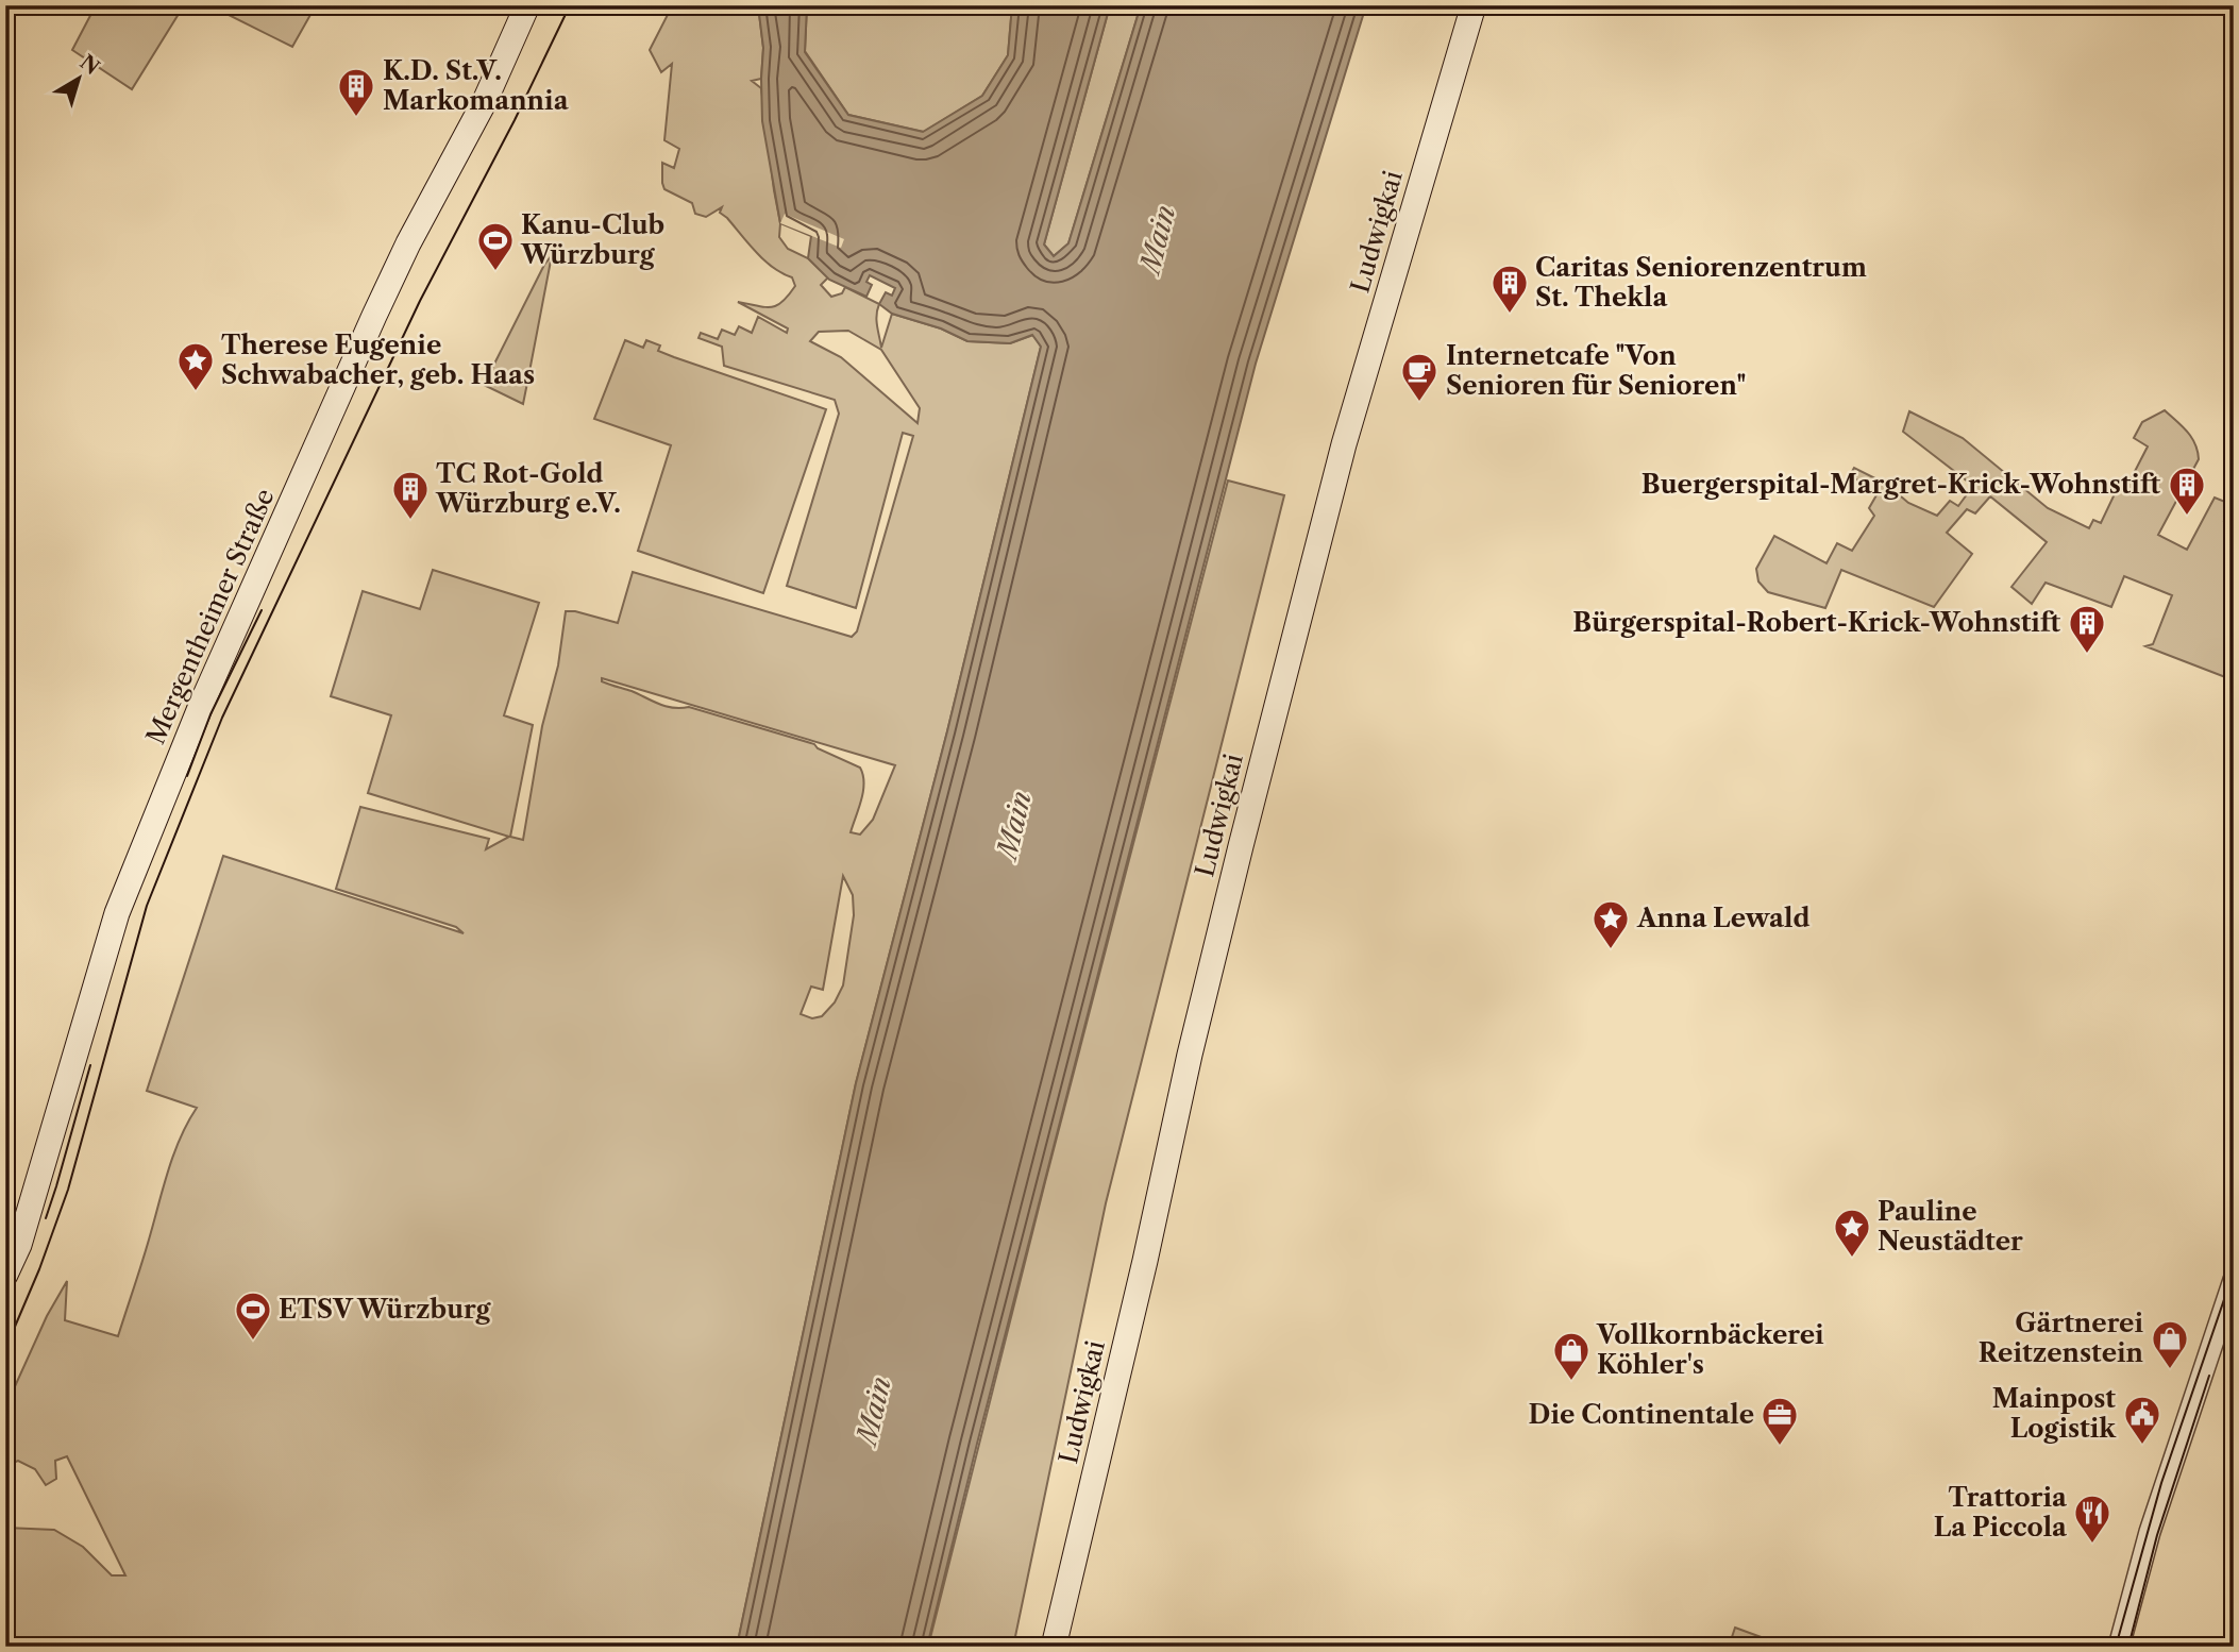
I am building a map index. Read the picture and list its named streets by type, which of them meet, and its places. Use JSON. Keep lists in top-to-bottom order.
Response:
{
  "streets": {
    "main road": ["Ludwigkai", "Mergentheimer Straße"]
  },
  "water": ["Main"],
  "places": {
    "building": [
      "K.D. St.V. Markomannia",
      "Caritas Seniorenzentrum St. Thekla",
      "Buergerspital-Margret-Krick-Wohnstift",
      "TC Rot-Gold Würzburg e.V.",
      "Bürgerspital-Robert-Krick-Wohnstift"
    ],
    "sports": ["Kanu-Club Würzburg", "ETSV Würzburg"],
    "place": ["Therese Eugenie Schwabacher, geb. Haas", "Anna Lewald", "Pauline Neustädter"],
    "cafe": ["Internetcafe \"Von Senioren für Senioren\""],
    "shop": ["Gärtnerei Reitzenstein", "Vollkornbäckerei Köhler's"],
    "public building": ["Mainpost Logistik"],
    "office": ["Die Continentale"],
    "restaurant": ["Trattoria La Piccola"]
  },
  "north": "top right"
}
